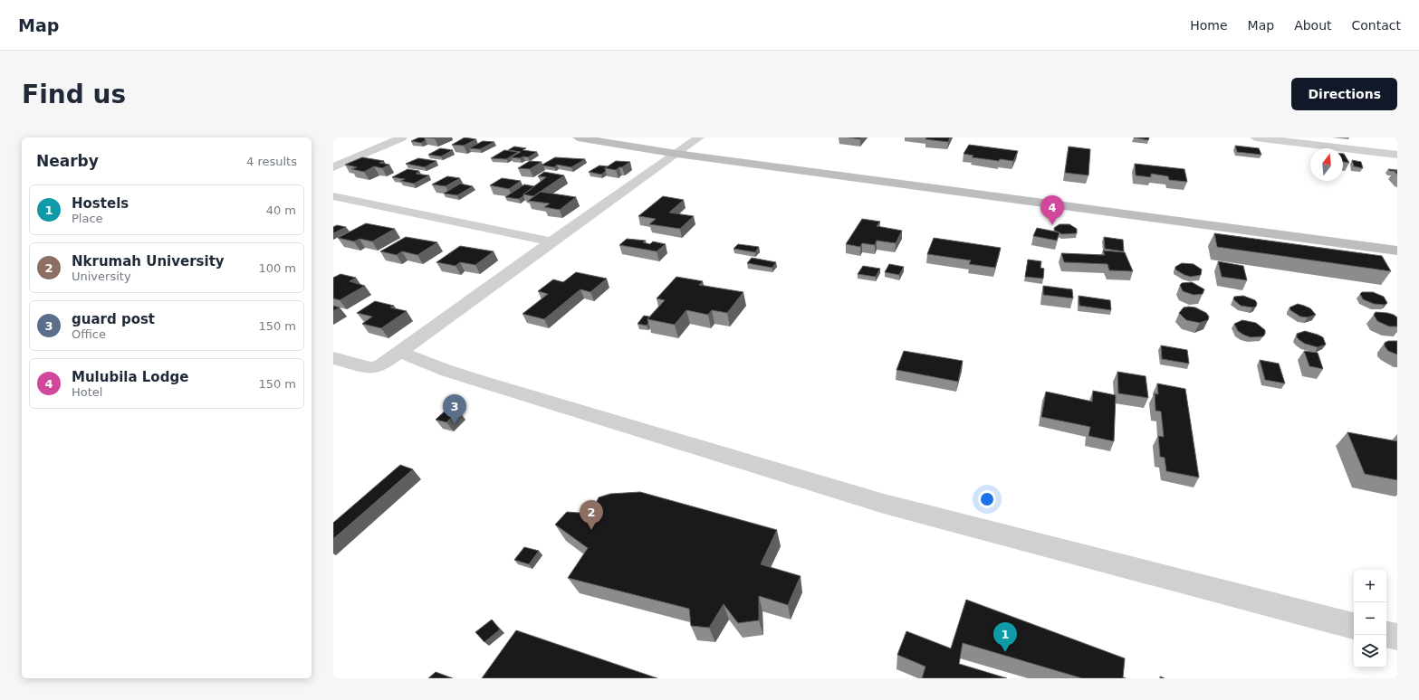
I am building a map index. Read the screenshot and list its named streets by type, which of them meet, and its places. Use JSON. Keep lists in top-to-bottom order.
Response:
{
  "north": "top",
  "page": {
    "header": "Map",
    "nav": [
      "Home",
      "Map",
      "About",
      "Contact"
    ],
    "buttons": "Directions",
    "title": "Find us",
    "heading": ["Nearby", "4 results"],
    "list": [
      {
        "mark": "1",
        "name": "Hostels",
        "note": "Place",
        "value": "40 m"
      },
      {
        "mark": "2",
        "name": "Nkrumah University",
        "note": "University",
        "value": "100 m"
      },
      {
        "mark": "3",
        "name": "guard post",
        "note": "Office",
        "value": "150 m"
      },
      {
        "mark": "4",
        "name": "Mulubila Lodge",
        "note": "Hotel",
        "value": "150 m"
      }
    ],
    "pins": [
      "4",
      "3",
      "2",
      "1"
    ],
    "map_buttons": ["+", "−"]
  }
}
